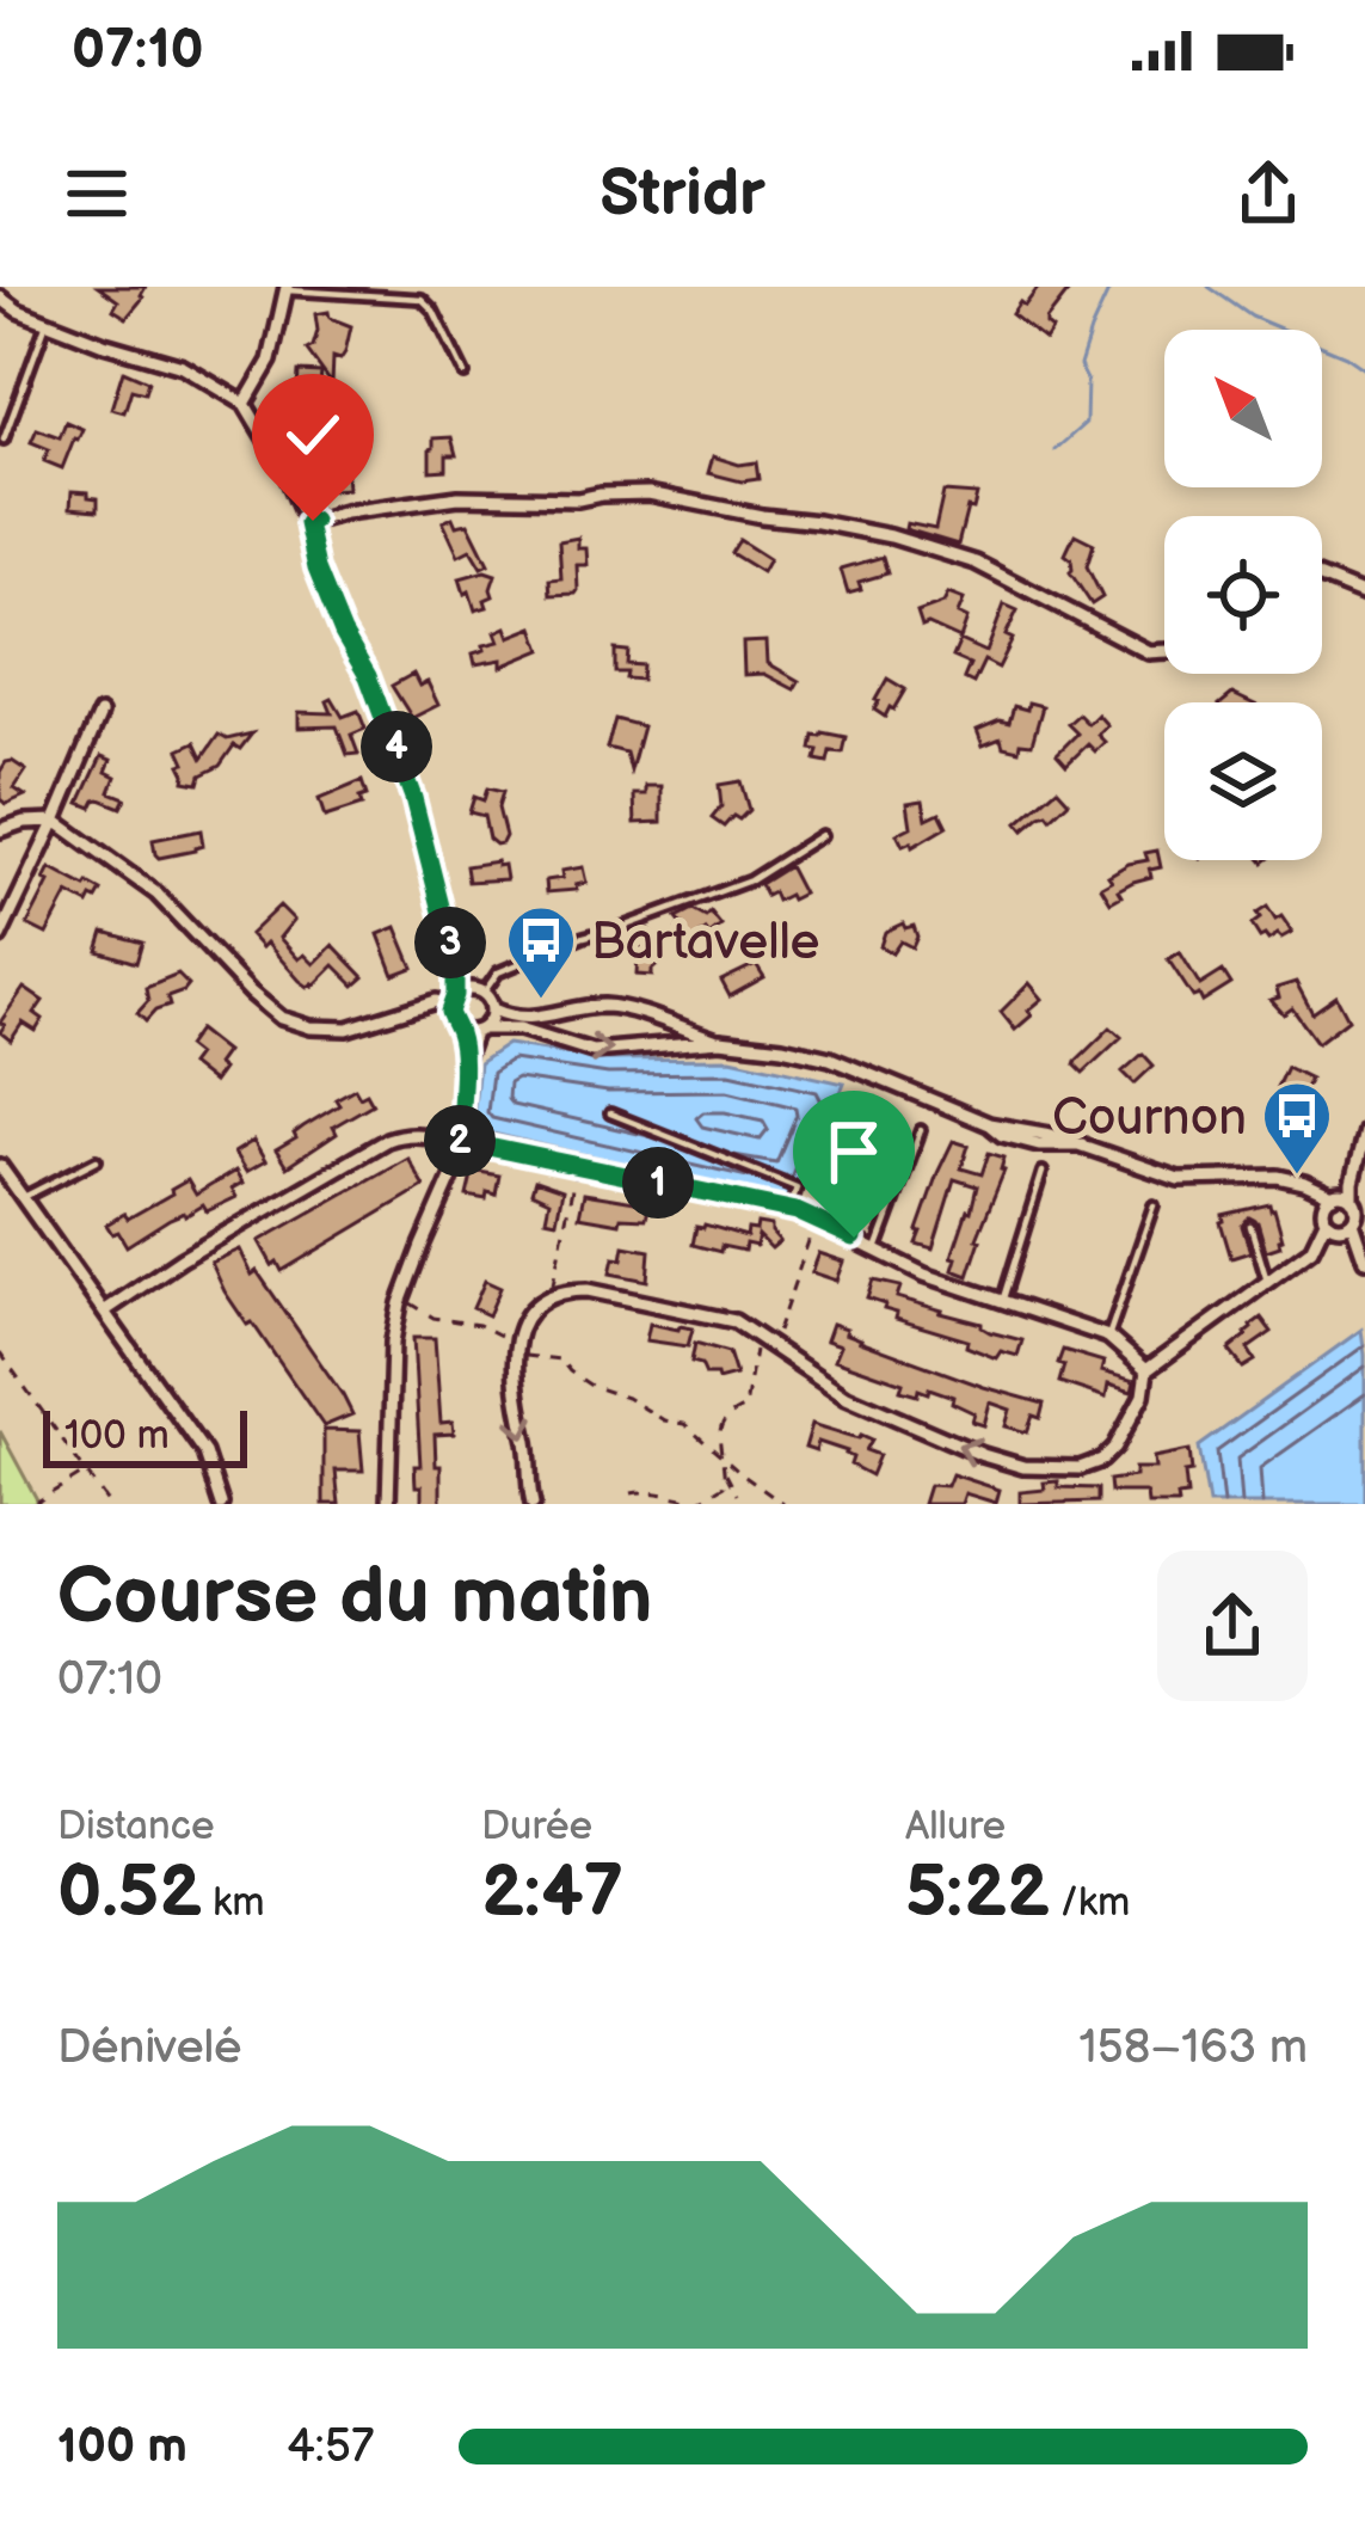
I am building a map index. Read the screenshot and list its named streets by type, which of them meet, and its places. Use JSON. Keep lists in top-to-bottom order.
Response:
{
  "places": {
    "bus stop": ["Bartavelle", "Cournon"]
  },
  "scale_bar": "100 m",
  "north": "top left",
  "page": {
    "status": "07:10",
    "header": "Stridr",
    "pins": [
      "4",
      "3",
      "2",
      "1"
    ],
    "scale": "100 m",
    "heading": ["Course du matin", "07:10"],
    "stats": [
      ["Distance", "0.52 km"],
      ["Durée", "2:47"],
      ["Allure", "5:22 /km"]
    ],
    "chart": ["Dénivelé", "158–163 m"],
    "list": [
      {
        "name": "100 m",
        "note": "4:57"
      }
    ]
  }
}
